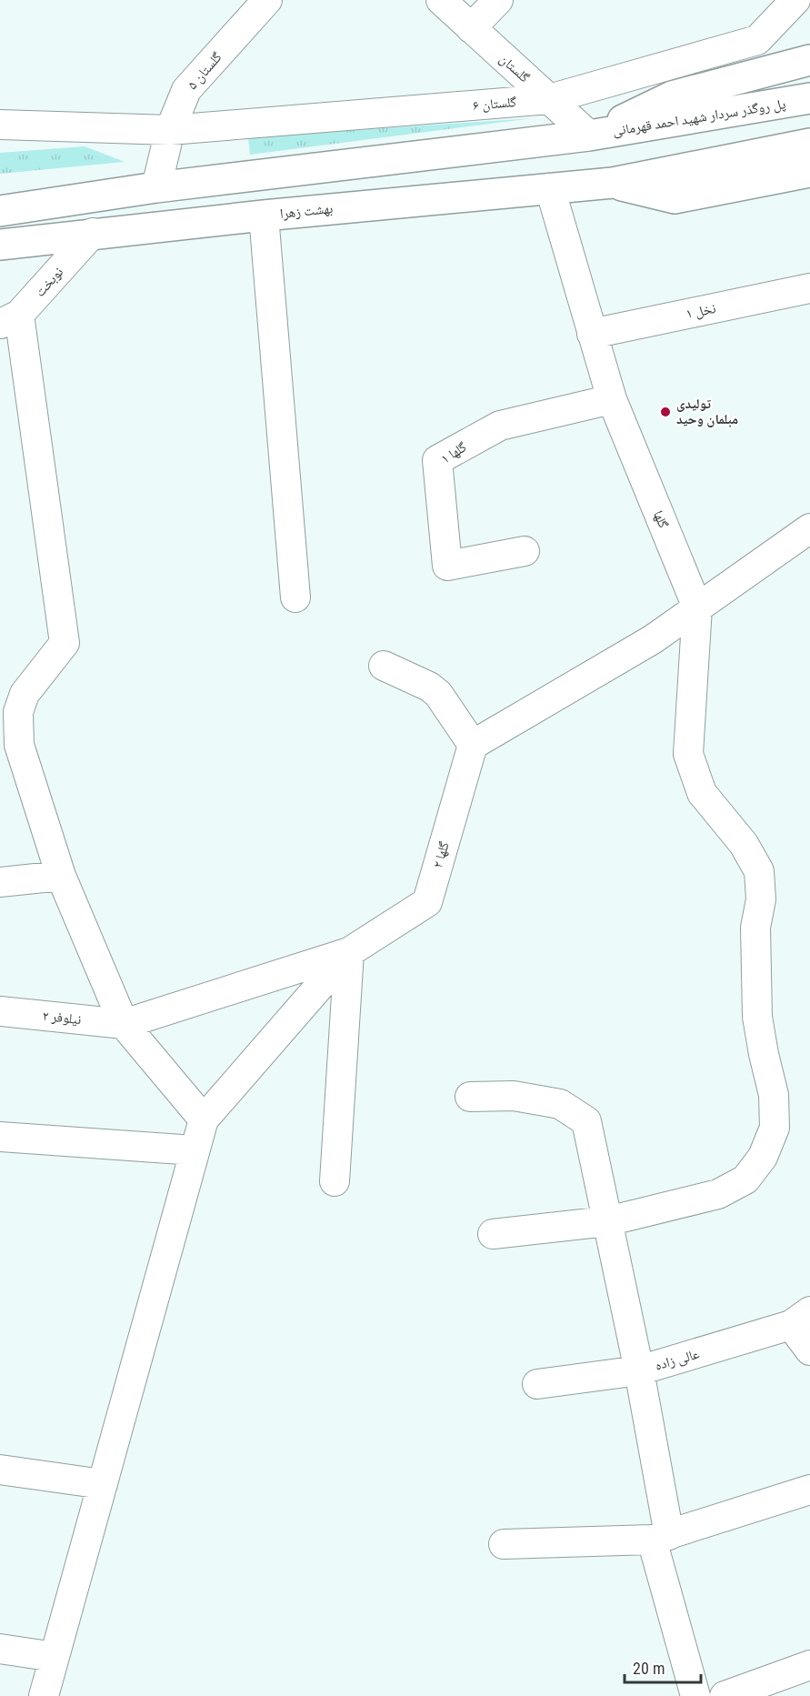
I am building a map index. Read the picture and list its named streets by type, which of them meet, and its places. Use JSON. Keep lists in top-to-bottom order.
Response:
{
  "streets": {
    "main road": ["پل روگذر سردار شهید احمد قهرمانی", "بهشت زهرا"],
    "street": [
      "گلستان",
      "گلستان ۵",
      "گلستان ۶",
      "نوبخت",
      "نخل ۱",
      "گلها ۱",
      "گلها",
      "گلها ۲",
      "نیلوفر ۲",
      "عالی زاده"
    ]
  },
  "crossings": [
    ["گلستان", "گلستان ۶"],
    ["گلستان", "پل روگذر سردار شهید احمد قهرمانی"],
    ["گلستان ۵", "گلستان ۶"],
    ["بهشت زهرا", "نوبخت"],
    ["بهشت زهرا", "گلها"],
    ["نخل ۱", "گلها"],
    ["گلها ۱", "گلها"],
    ["گلها ۲", "نیلوفر ۲"]
  ],
  "places": ["تولیدی مبلمان وحید"],
  "scale_bar": "20 m"
}
